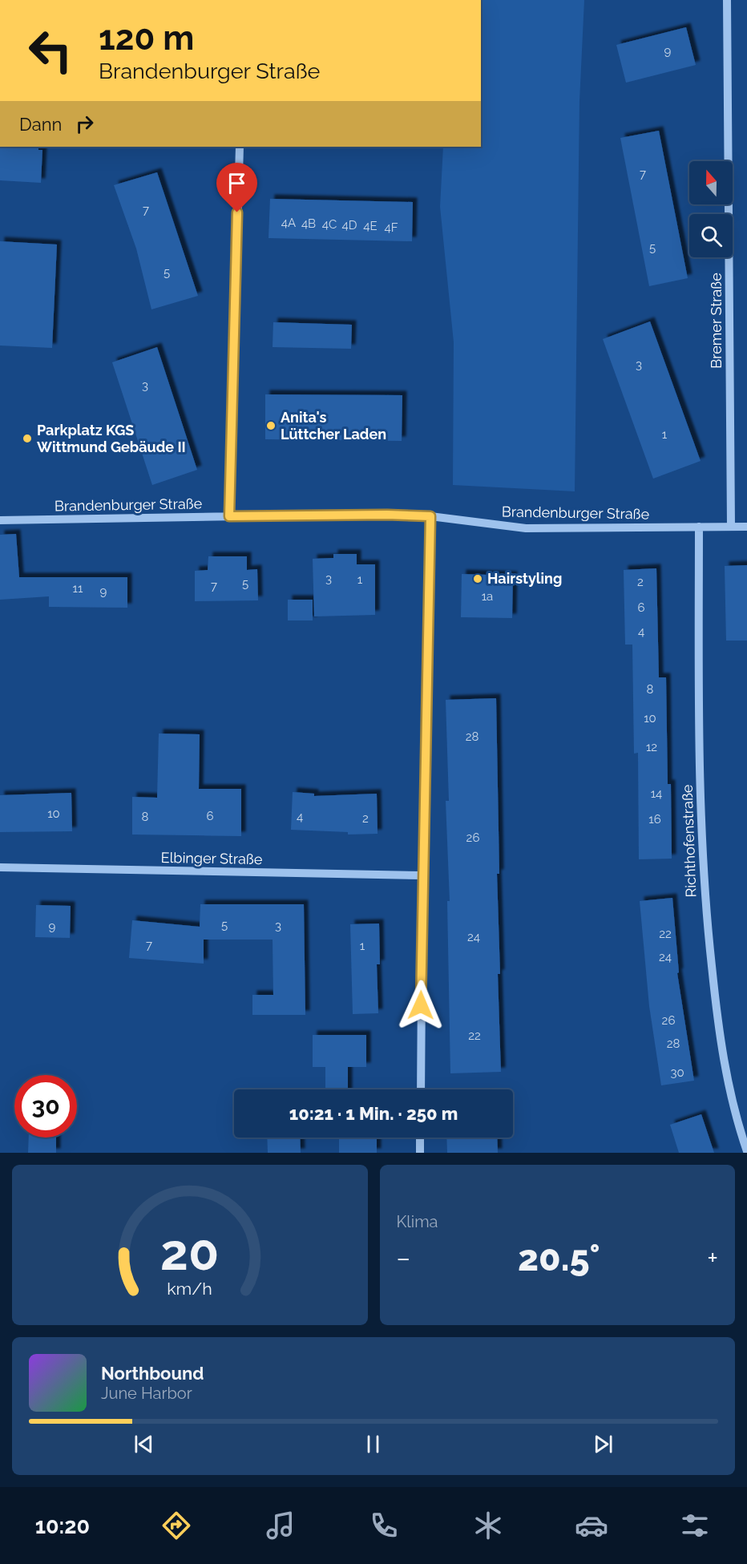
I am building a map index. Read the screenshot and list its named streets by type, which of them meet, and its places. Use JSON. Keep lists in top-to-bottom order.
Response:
{
  "streets": {
    "street": [
      "Bremer Straße",
      "Brandenburger Straße",
      "Richthofenstraße",
      "Elbinger Straße"
    ]
  },
  "crossings": [
    ["Bremer Straße", "Brandenburger Straße"],
    ["Brandenburger Straße", "Richthofenstraße"]
  ],
  "places": ["Anita's Lüttcher Laden", "Parkplatz KGS Wittmund Gebäude II", "Hairstyling"],
  "house_numbers": [
    "9",
    "7",
    "7",
    "4A",
    "4B",
    "4C",
    "4D",
    "4E",
    "4F",
    "5",
    "5",
    "3",
    "3",
    "1",
    "3",
    "1",
    "2",
    "5",
    "7",
    "11",
    "9",
    "1a",
    "6",
    "4",
    "8",
    "10",
    "28",
    "12",
    "14",
    "10",
    "6",
    "8",
    "4",
    "2",
    "16",
    "26",
    "5",
    "3",
    "9",
    "22",
    "24",
    "7",
    "1",
    "24",
    "26",
    "22",
    "28",
    "30"
  ],
  "north": "top",
  "page": {
    "turn": ["120 m", "Brandenburger Straße"],
    "then": "Dann",
    "limit": "30",
    "trip": "10:21 · 1 Min. · 250 m",
    "tile": "Klima",
    "heat": ["−", "20.5°", "+"],
    "song": ["Northbound", "June Harbor"],
    "tabs": "10:20",
    "gauge": ["20", "km/h"]
  }
}
